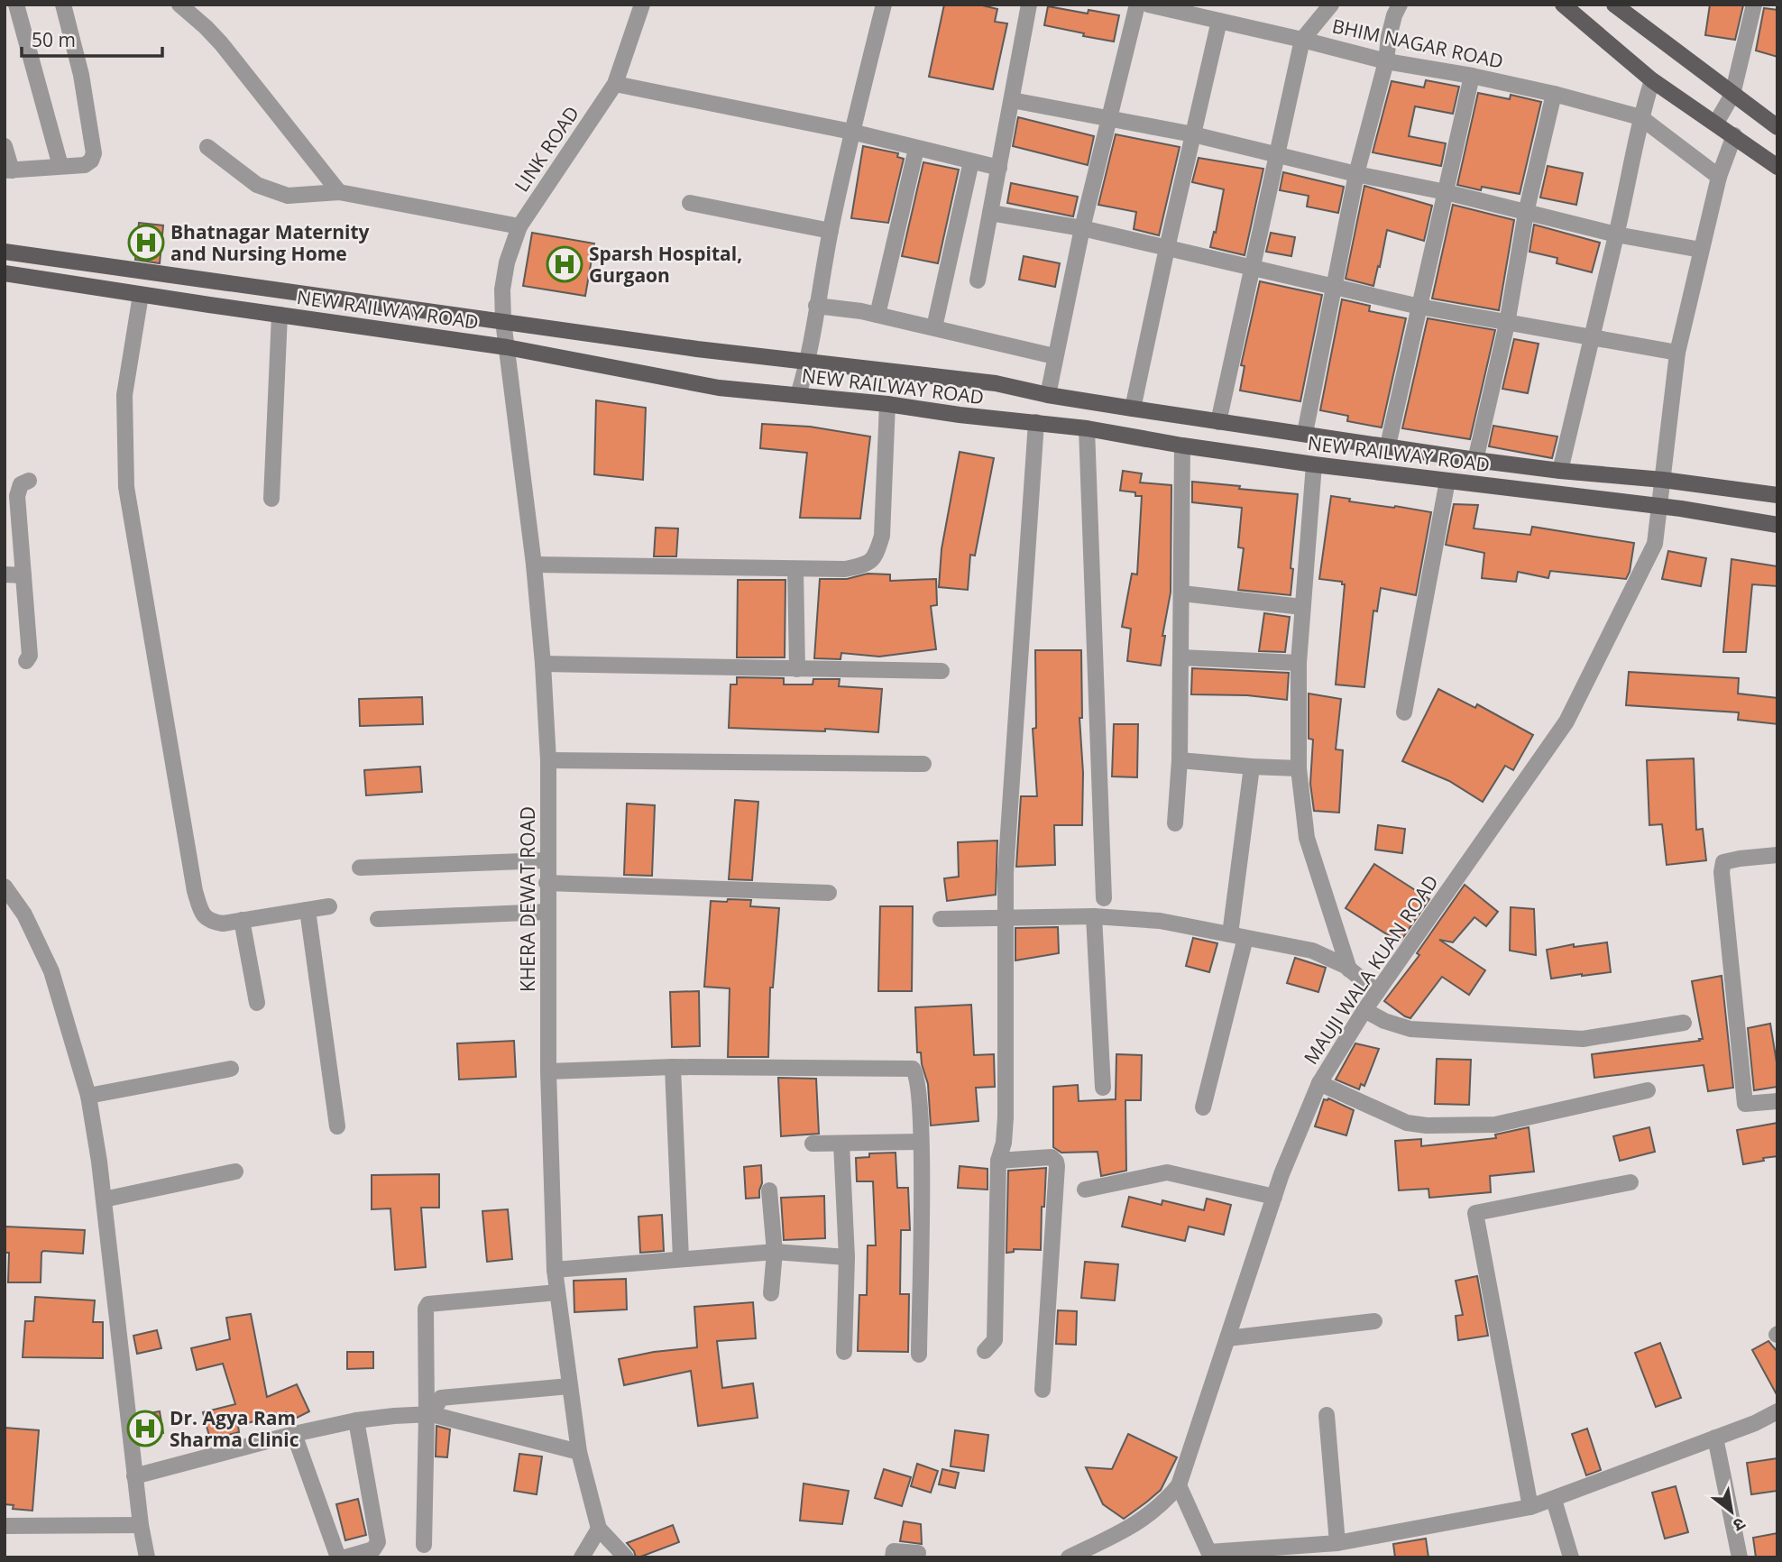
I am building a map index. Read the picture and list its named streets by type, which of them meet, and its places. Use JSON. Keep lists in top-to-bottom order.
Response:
{
  "streets": {
    "main road": ["NEW RAILWAY ROAD"],
    "street": [
      "BHIM NAGAR ROAD",
      "LINK ROAD",
      "KHERA DEWAT ROAD",
      "MAUJI WALA KUAN ROAD"
    ]
  },
  "crossings": [
    ["LINK ROAD", "NEW RAILWAY ROAD"],
    ["LINK ROAD", "KHERA DEWAT ROAD"],
    ["NEW RAILWAY ROAD", "KHERA DEWAT ROAD"],
    ["NEW RAILWAY ROAD", "MAUJI WALA KUAN ROAD"]
  ],
  "places": {
    "hospital": ["Bhatnagar Maternity and Nursing Home", "Sparsh Hospital, Gurgaon", "Dr. Agya Ram Sharma Clinic"]
  },
  "scale_bar": "50 m",
  "north": "bottom right"
}
